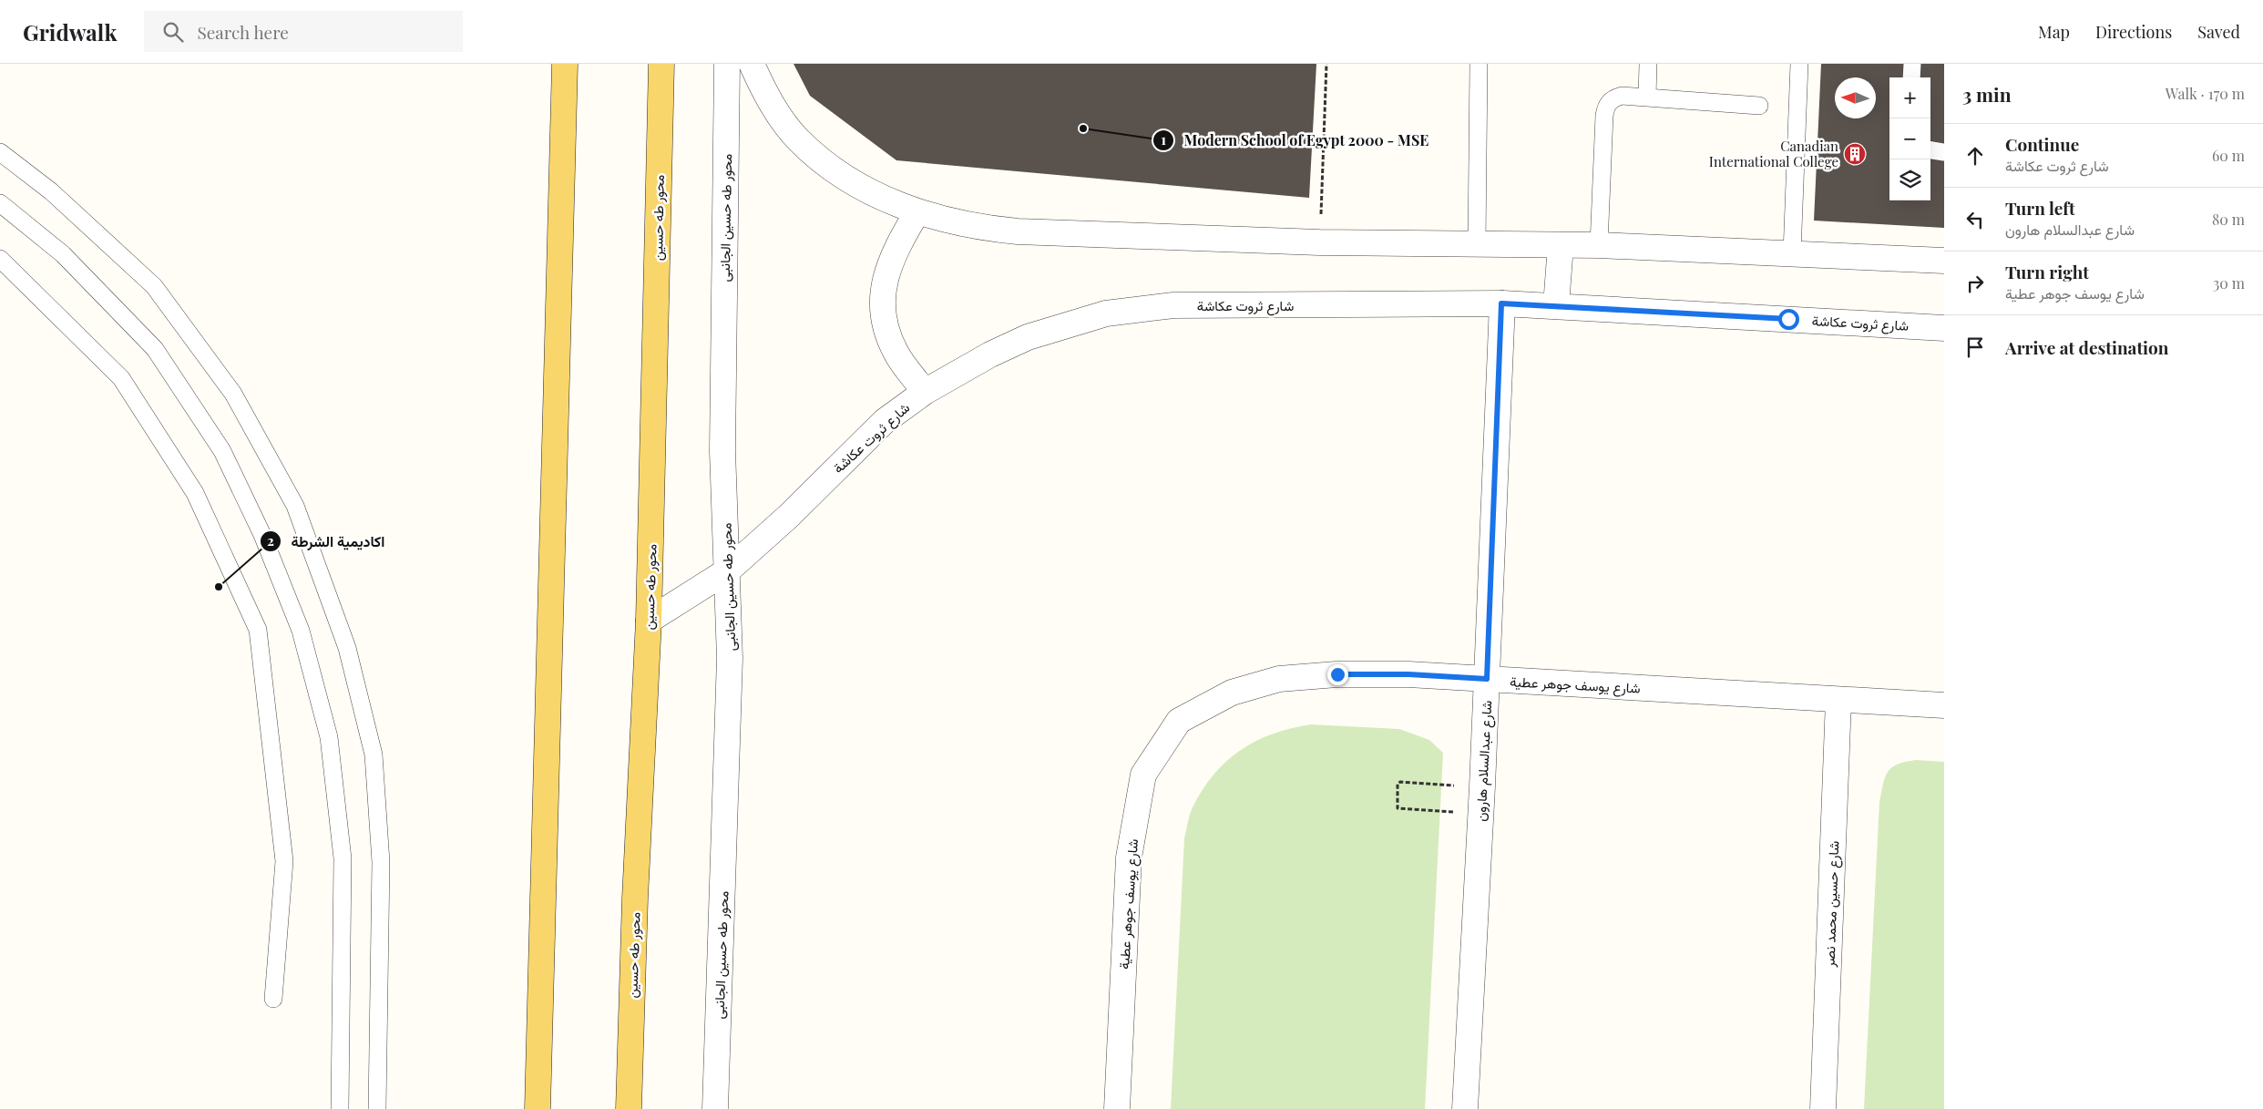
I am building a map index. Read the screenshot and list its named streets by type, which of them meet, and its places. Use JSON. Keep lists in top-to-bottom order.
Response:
{
  "streets": {
    "main road": ["محور طه حسين"],
    "street": [
      "محور طه حسين الجانبى",
      "شارع ثروت عكاشة",
      "شارع يوسف جوهر عطية",
      "شارع عبدالسلام هارون",
      "شارع حسين محمد نصر"
    ]
  },
  "crossings": [
    ["محور طه حسين", "شارع ثروت عكاشة"],
    ["محور طه حسين الجانبى", "شارع ثروت عكاشة"],
    ["شارع ثروت عكاشة", "شارع عبدالسلام هارون"],
    ["شارع يوسف جوهر عطية", "شارع عبدالسلام هارون"],
    ["شارع يوسف جوهر عطية", "شارع حسين محمد نصر"]
  ],
  "places": {
    "other": ["Modern School of Egypt 2000 - MSE", "اكاديمية الشرطة"],
    "building": ["Canadian International College"]
  },
  "north": "left",
  "page": {
    "header": "Gridwalk",
    "search": "Search here",
    "nav": ["Map", "Directions", "Saved"],
    "heading": ["3 min", "Walk · 170 m"],
    "map_buttons": ["+", "−"],
    "list": [
      ["Continue", "شارع ثروت عكاشة", "60 m"],
      ["Turn left", "شارع عبدالسلام هارون", "80 m"],
      ["Turn right", "شارع يوسف جوهر عطية", "30 m"],
      "Arrive at destination"
    ]
  }
}
